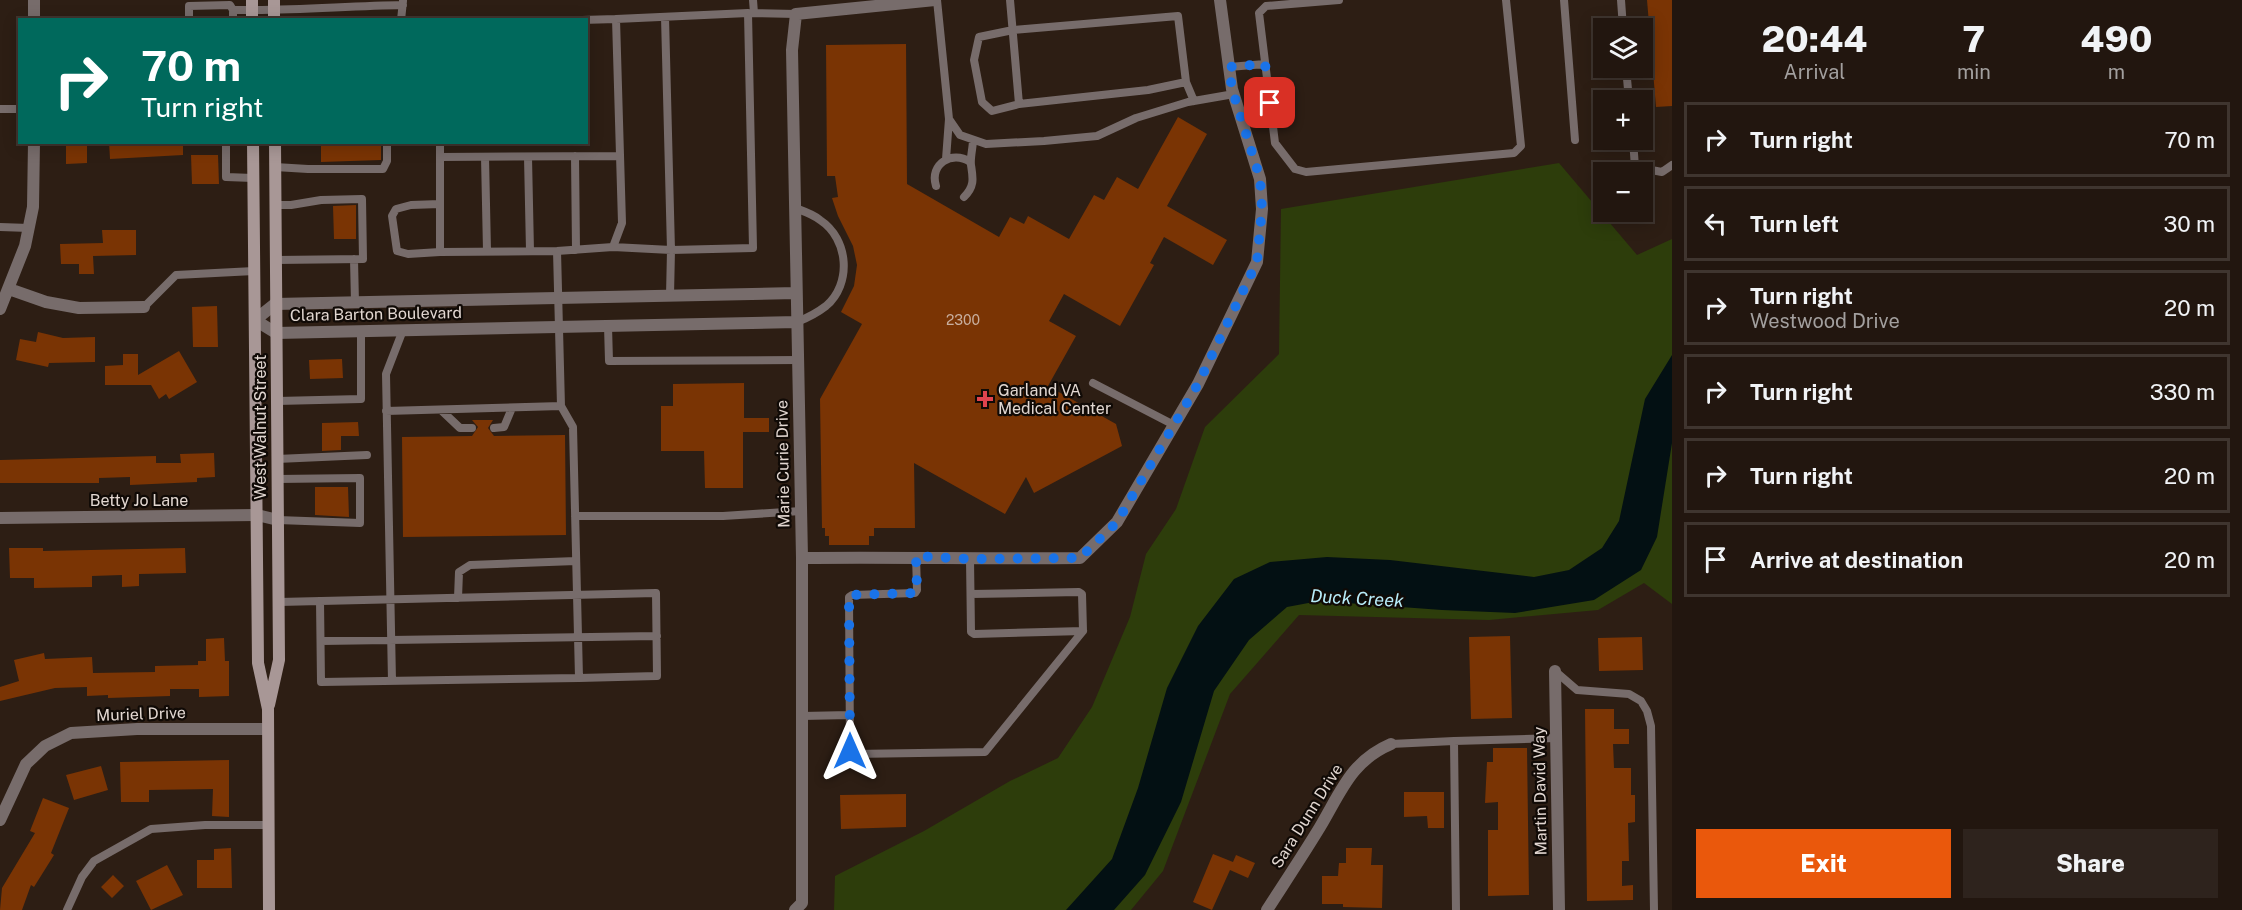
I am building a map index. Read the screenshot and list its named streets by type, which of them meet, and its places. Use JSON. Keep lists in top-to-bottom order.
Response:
{
  "streets": {
    "main road": ["West Walnut Street"],
    "street": [
      "Clara Barton Boulevard",
      "Marie Curie Drive",
      "Betty Jo Lane",
      "Muriel Drive",
      "Martin David Way",
      "Sara Dunn Drive"
    ]
  },
  "crossings": [
    ["Clara Barton Boulevard", "West Walnut Street"],
    ["Clara Barton Boulevard", "Marie Curie Drive"],
    ["West Walnut Street", "Betty Jo Lane"],
    ["West Walnut Street", "Muriel Drive"],
    ["Martin David Way", "Sara Dunn Drive"]
  ],
  "water": ["Duck Creek"],
  "places": {
    "health": ["Garland VA Medical Center"]
  },
  "house_numbers": ["2300"],
  "page": {
    "eta": [
      "20:44",
      "Arrival",
      "7",
      "min",
      "490",
      "m"
    ],
    "map_buttons": ["+", "−"],
    "turn": ["70 m", "Turn right"],
    "list": [
      {
        "name": "Turn right",
        "value": "70 m"
      },
      {
        "name": "Turn left",
        "value": "30 m"
      },
      {
        "name": "Turn right",
        "note": "Westwood Drive",
        "value": "20 m"
      },
      {
        "name": "Turn right",
        "value": "330 m"
      },
      {
        "name": "Turn right",
        "value": "20 m"
      },
      {
        "name": "Arrive at destination",
        "value": "20 m"
      }
    ],
    "buttons": ["Exit", "Share"]
  }
}
